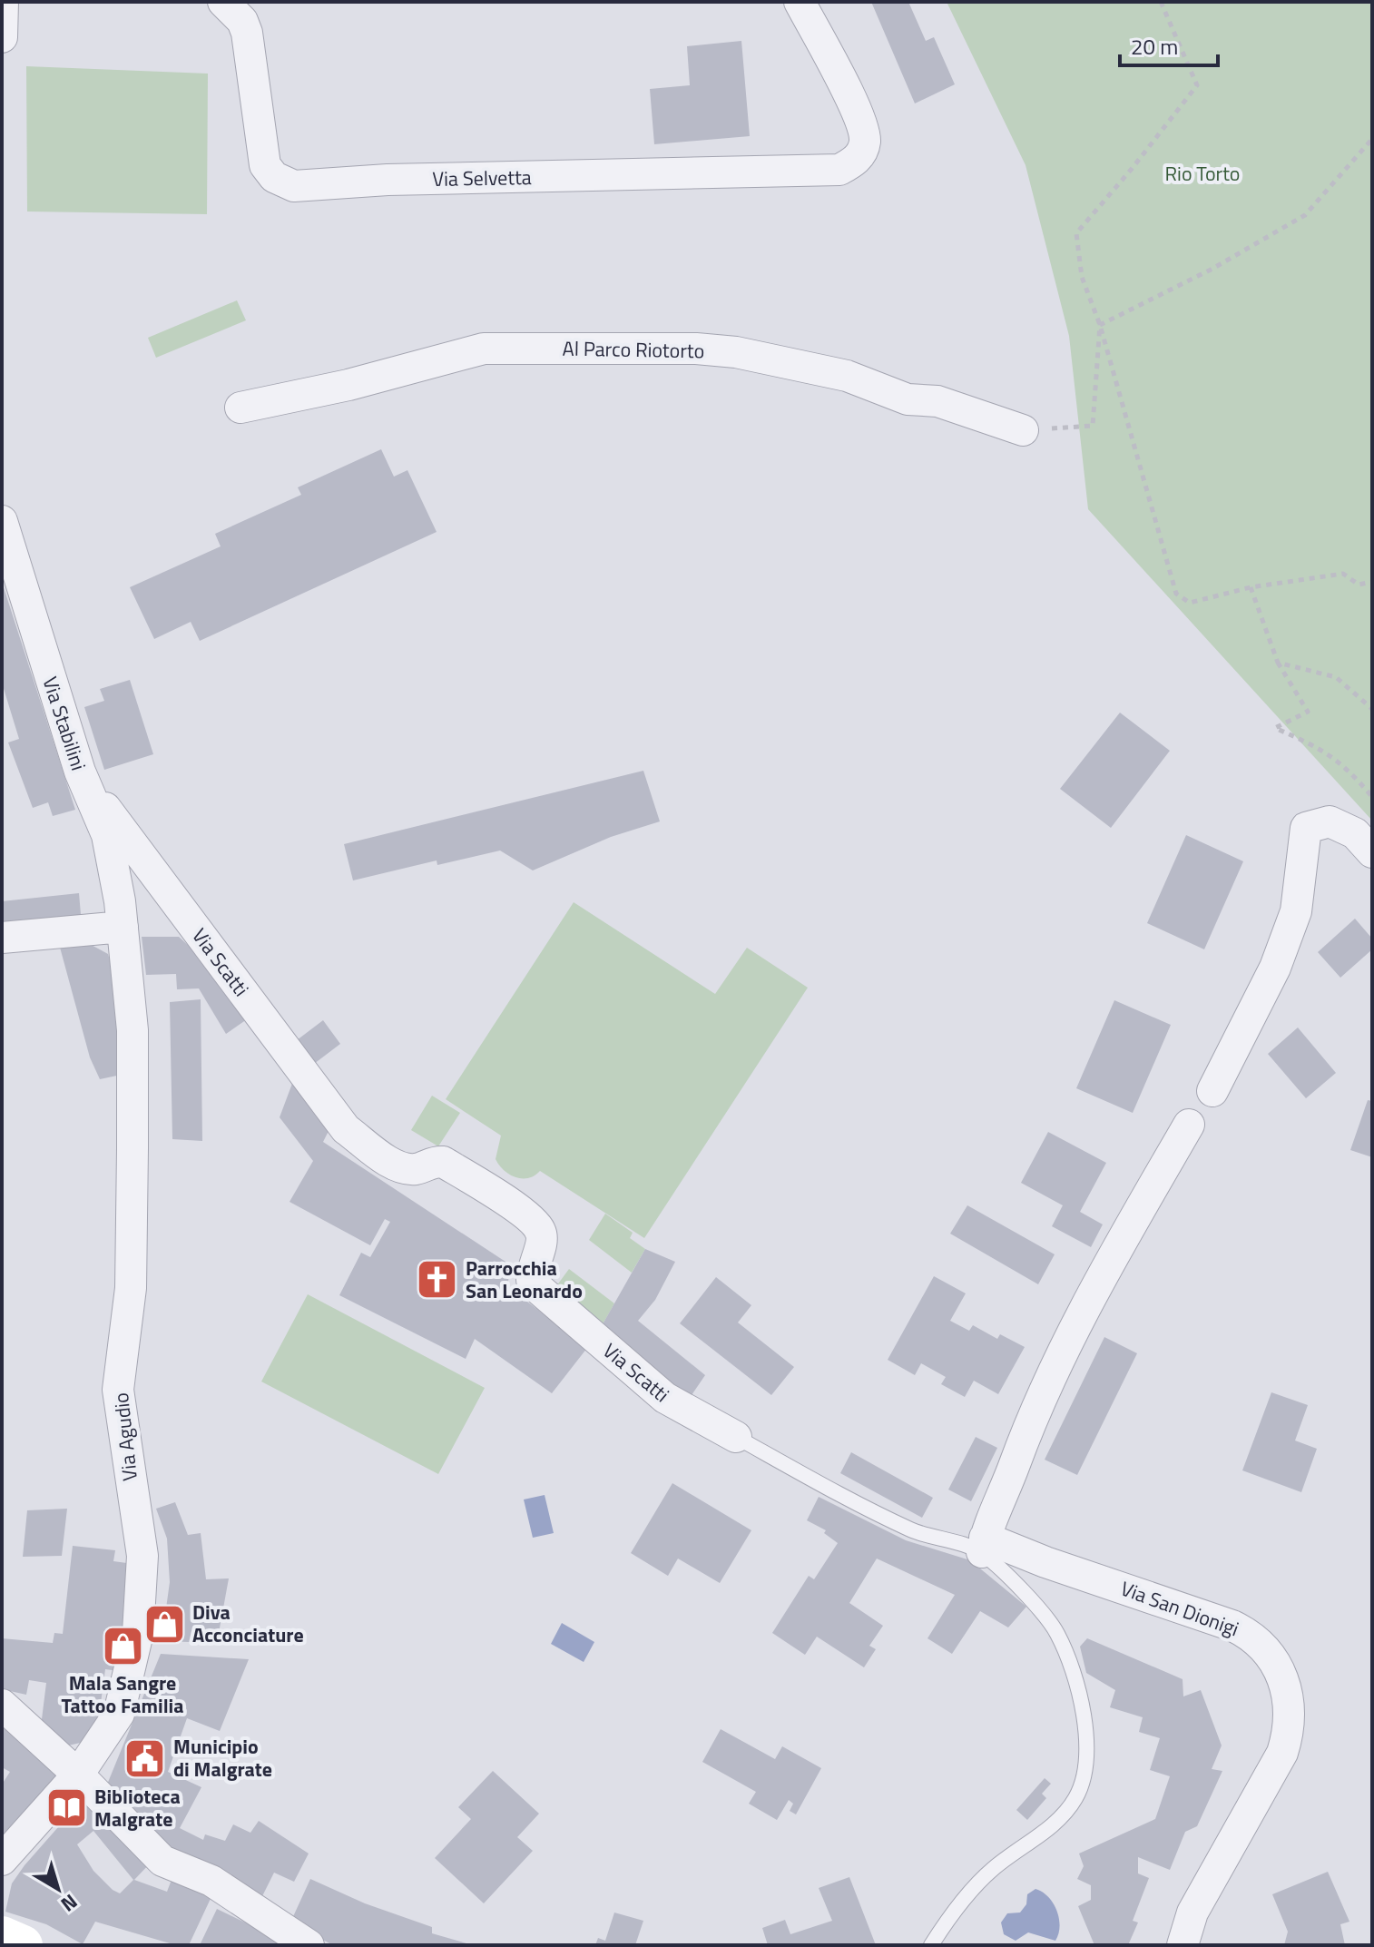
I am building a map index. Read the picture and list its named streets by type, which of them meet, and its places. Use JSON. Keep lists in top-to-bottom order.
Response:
{
  "streets": {
    "street": [
      "Via Selvetta",
      "Al Parco Riotorto",
      "Via Stabilini",
      "Via Scatti",
      "Via Agudio",
      "Via San Dionigi"
    ]
  },
  "crossings": [
    ["Via Stabilini", "Via Scatti"],
    ["Via Stabilini", "Via Agudio"],
    ["Via Scatti", "Via San Dionigi"]
  ],
  "parks": ["Rio Torto"],
  "places": {
    "church": ["Parrocchia San Leonardo"],
    "shop": ["Diva Acconciature", "Mala Sangre Tattoo Familia"],
    "public building": ["Municipio di Malgrate"],
    "library": ["Biblioteca Malgrate"]
  },
  "scale_bar": "20 m",
  "north": "bottom right"
}
